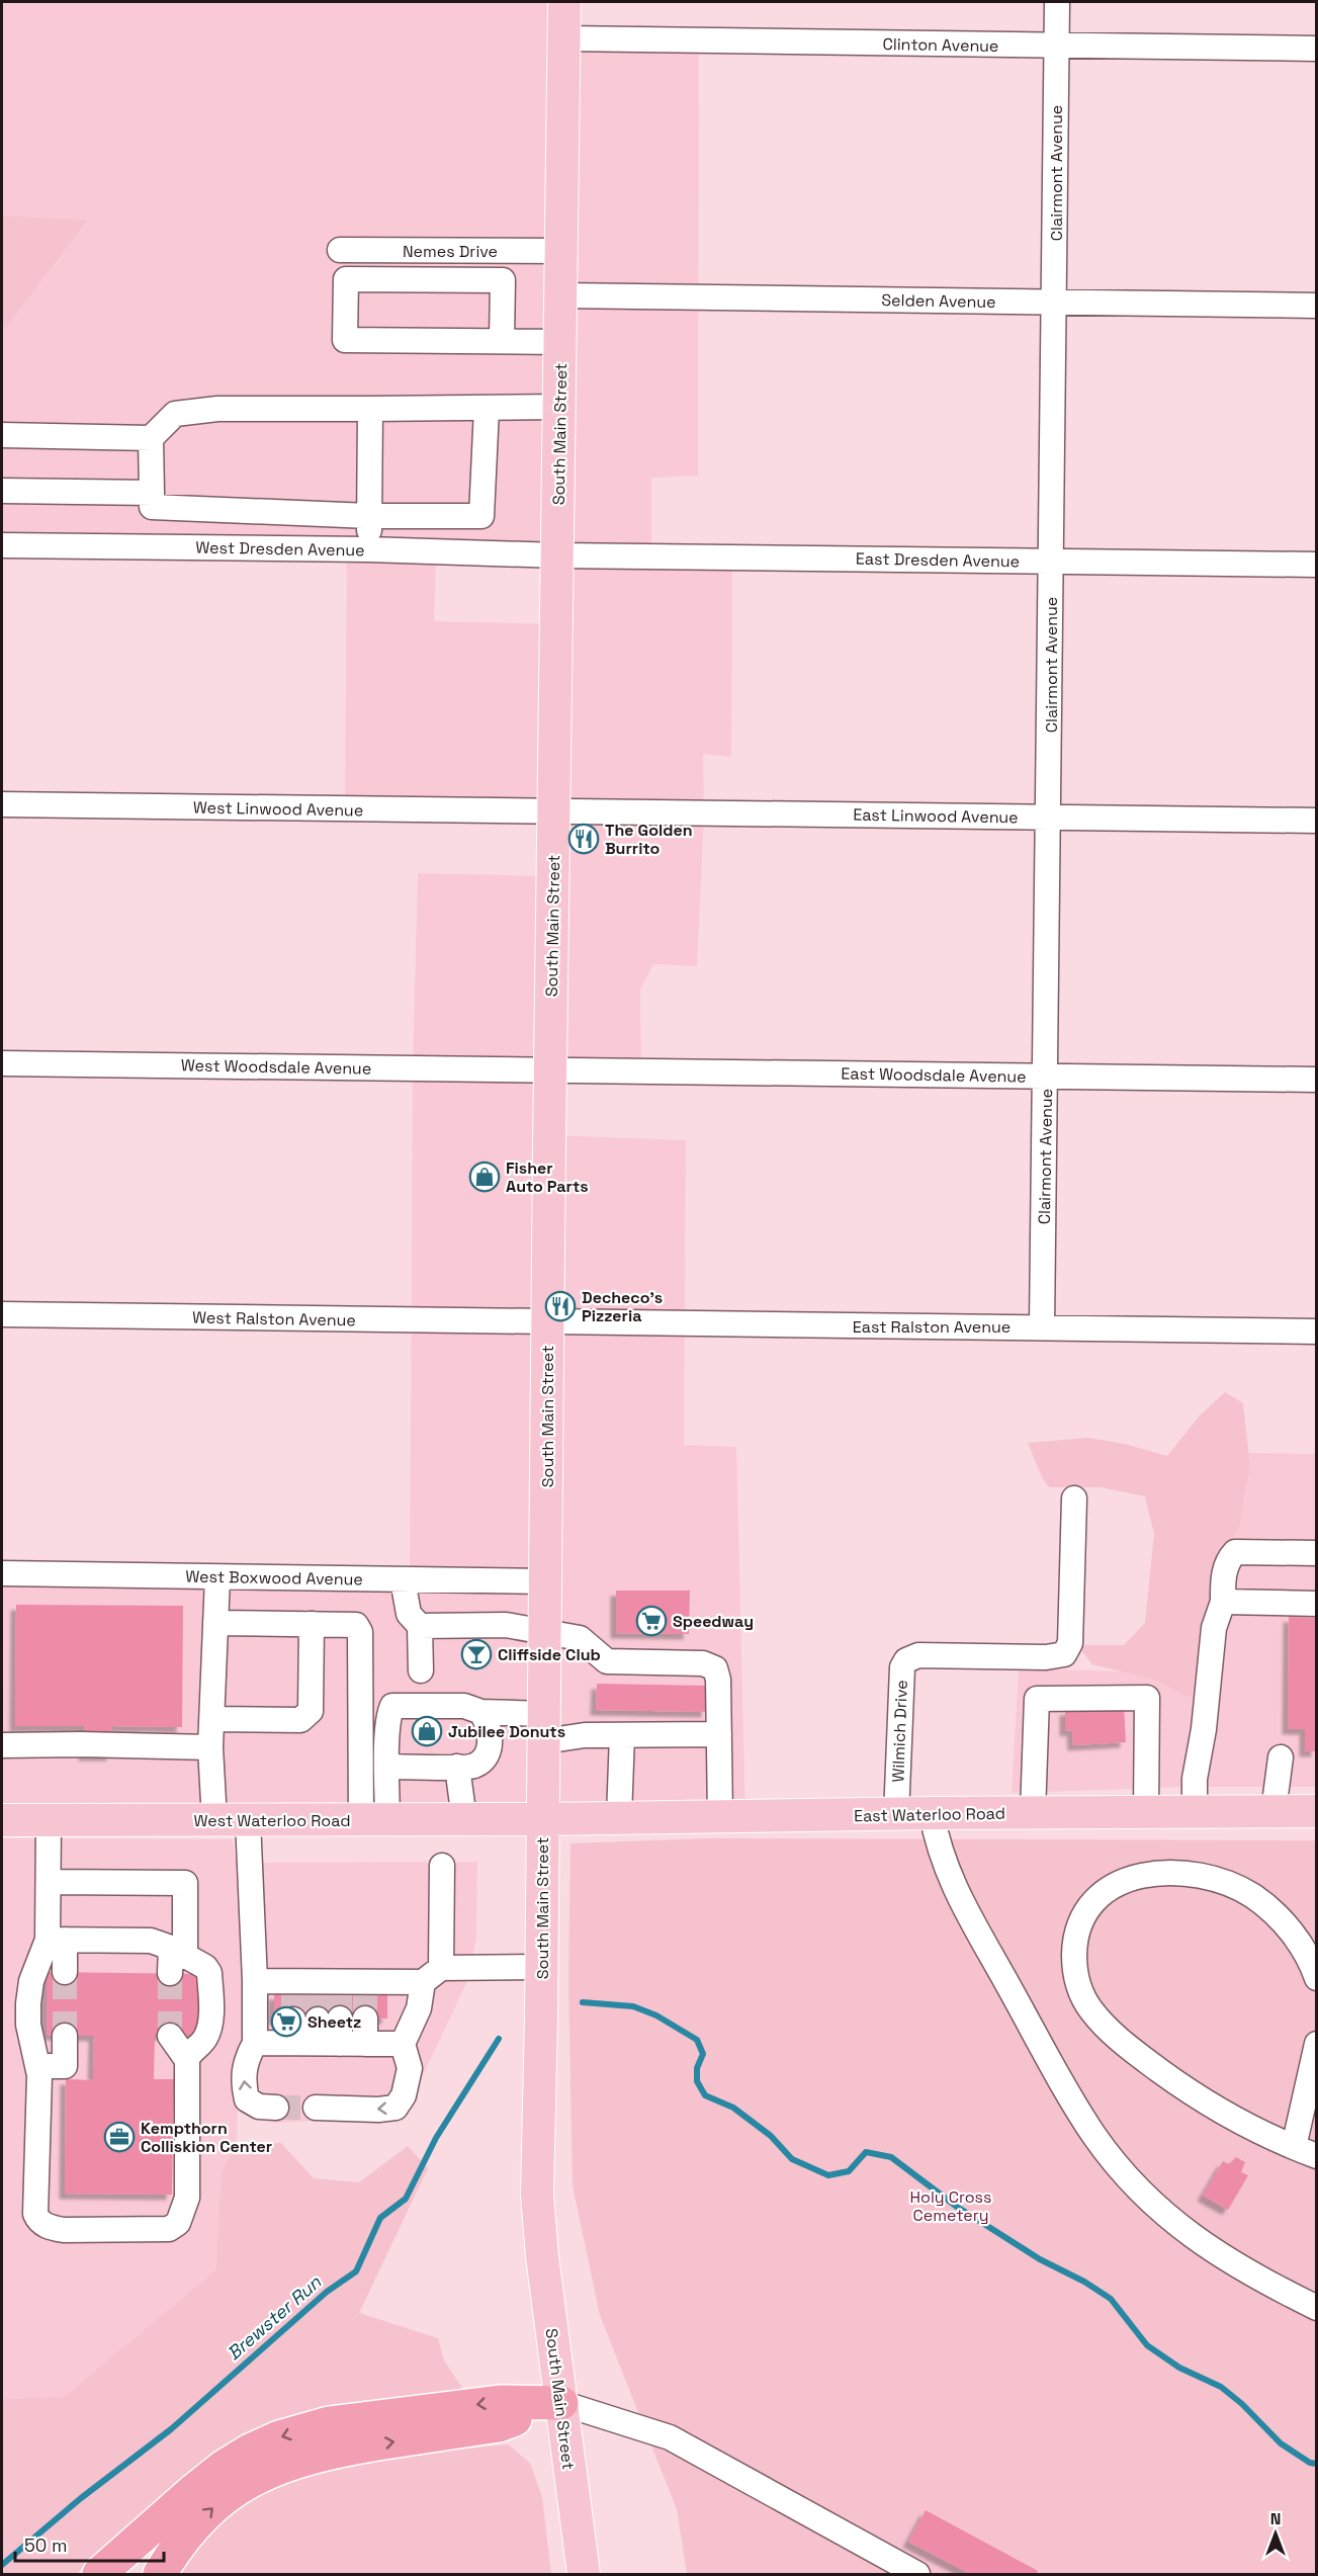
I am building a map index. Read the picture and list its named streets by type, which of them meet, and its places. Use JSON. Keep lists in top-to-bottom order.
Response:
{
  "streets": {
    "main road": ["South Main Street", "East Waterloo Road", "West Waterloo Road"],
    "street": [
      "Clinton Avenue",
      "Clairmont Avenue",
      "Nemes Drive",
      "Selden Avenue",
      "West Dresden Avenue",
      "East Dresden Avenue",
      "West Linwood Avenue",
      "East Linwood Avenue",
      "West Woodsdale Avenue",
      "East Woodsdale Avenue",
      "West Ralston Avenue",
      "East Ralston Avenue",
      "West Boxwood Avenue",
      "Wilmich Drive"
    ]
  },
  "crossings": [
    ["Clinton Avenue", "Clairmont Avenue"],
    ["Clinton Avenue", "South Main Street"],
    ["Clairmont Avenue", "Selden Avenue"],
    ["Clairmont Avenue", "East Dresden Avenue"],
    ["Clairmont Avenue", "East Linwood Avenue"],
    ["Clairmont Avenue", "East Woodsdale Avenue"],
    ["Clairmont Avenue", "East Ralston Avenue"],
    ["Nemes Drive", "South Main Street"],
    ["Selden Avenue", "South Main Street"],
    ["South Main Street", "West Dresden Avenue"],
    ["South Main Street", "East Dresden Avenue"],
    ["South Main Street", "West Linwood Avenue"],
    ["South Main Street", "East Linwood Avenue"],
    ["South Main Street", "West Woodsdale Avenue"],
    ["South Main Street", "East Woodsdale Avenue"],
    ["South Main Street", "West Ralston Avenue"],
    ["South Main Street", "East Ralston Avenue"],
    ["South Main Street", "West Boxwood Avenue"],
    ["South Main Street", "East Waterloo Road"],
    ["South Main Street", "West Waterloo Road"],
    ["West Dresden Avenue", "East Dresden Avenue"],
    ["West Linwood Avenue", "East Linwood Avenue"],
    ["West Woodsdale Avenue", "East Woodsdale Avenue"],
    ["West Ralston Avenue", "East Ralston Avenue"],
    ["Wilmich Drive", "East Waterloo Road"],
    ["East Waterloo Road", "West Waterloo Road"]
  ],
  "water": ["Brewster Run"],
  "parks": ["Holy Cross Cemetery"],
  "places": {
    "restaurant": ["The Golden Burrito", "Decheco's Pizzeria"],
    "shop": ["Fisher Auto Parts", "Jubilee Donuts"],
    "supermarket": ["Speedway", "Sheetz"],
    "bar": ["Cliffside Club"],
    "office": ["Kempthorn Colliskion Center"]
  },
  "scale_bar": "50 m",
  "north": "top"
}
